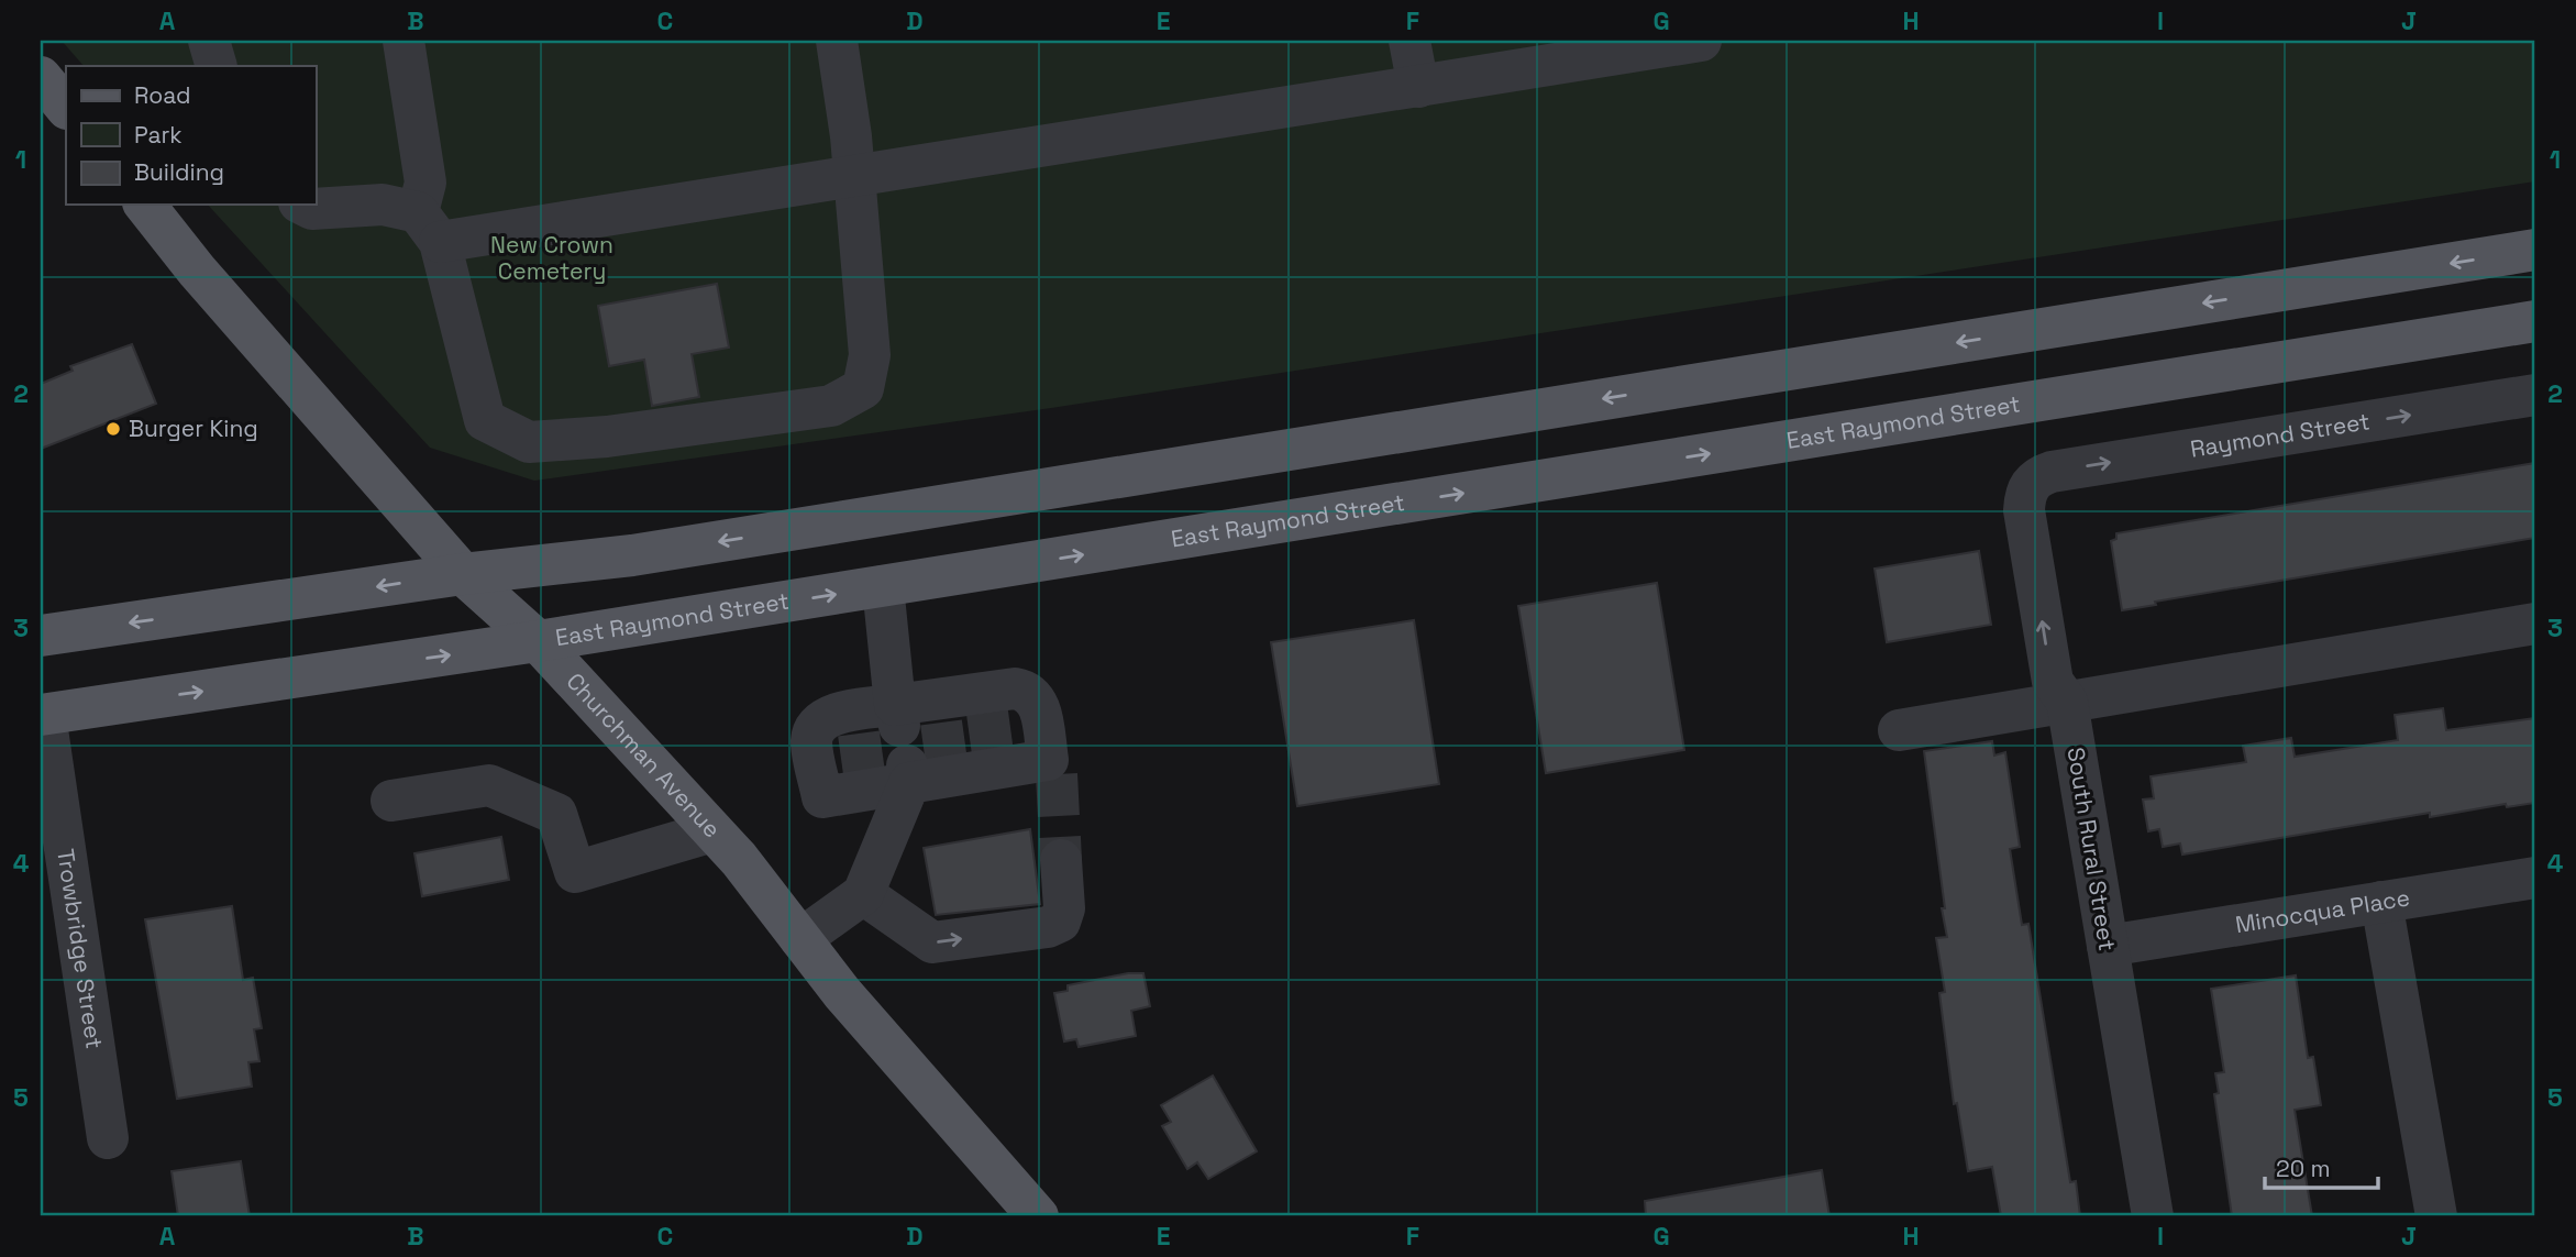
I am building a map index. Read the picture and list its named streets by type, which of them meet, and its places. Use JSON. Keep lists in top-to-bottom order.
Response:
{
  "streets": {
    "main road": ["East Raymond Street", "Churchman Avenue"],
    "street": [
      "Raymond Street",
      "South Rural Street",
      "Minocqua Place",
      "Trowbridge Street"
    ]
  },
  "crossings": [
    ["East Raymond Street", "Churchman Avenue"],
    ["East Raymond Street", "Trowbridge Street"],
    ["Raymond Street", "South Rural Street"],
    ["South Rural Street", "Minocqua Place"]
  ],
  "parks": ["New Crown Cemetery"],
  "places": ["Burger King"],
  "legend": ["Road", "Park", "Building"],
  "scale_bar": "20 m",
  "grid": {
    "columns": [
      "A",
      "B",
      "C",
      "D",
      "E",
      "F",
      "G",
      "H",
      "I",
      "J"
    ],
    "rows": [
      "1",
      "2",
      "3",
      "4",
      "5"
    ]
  }
}
